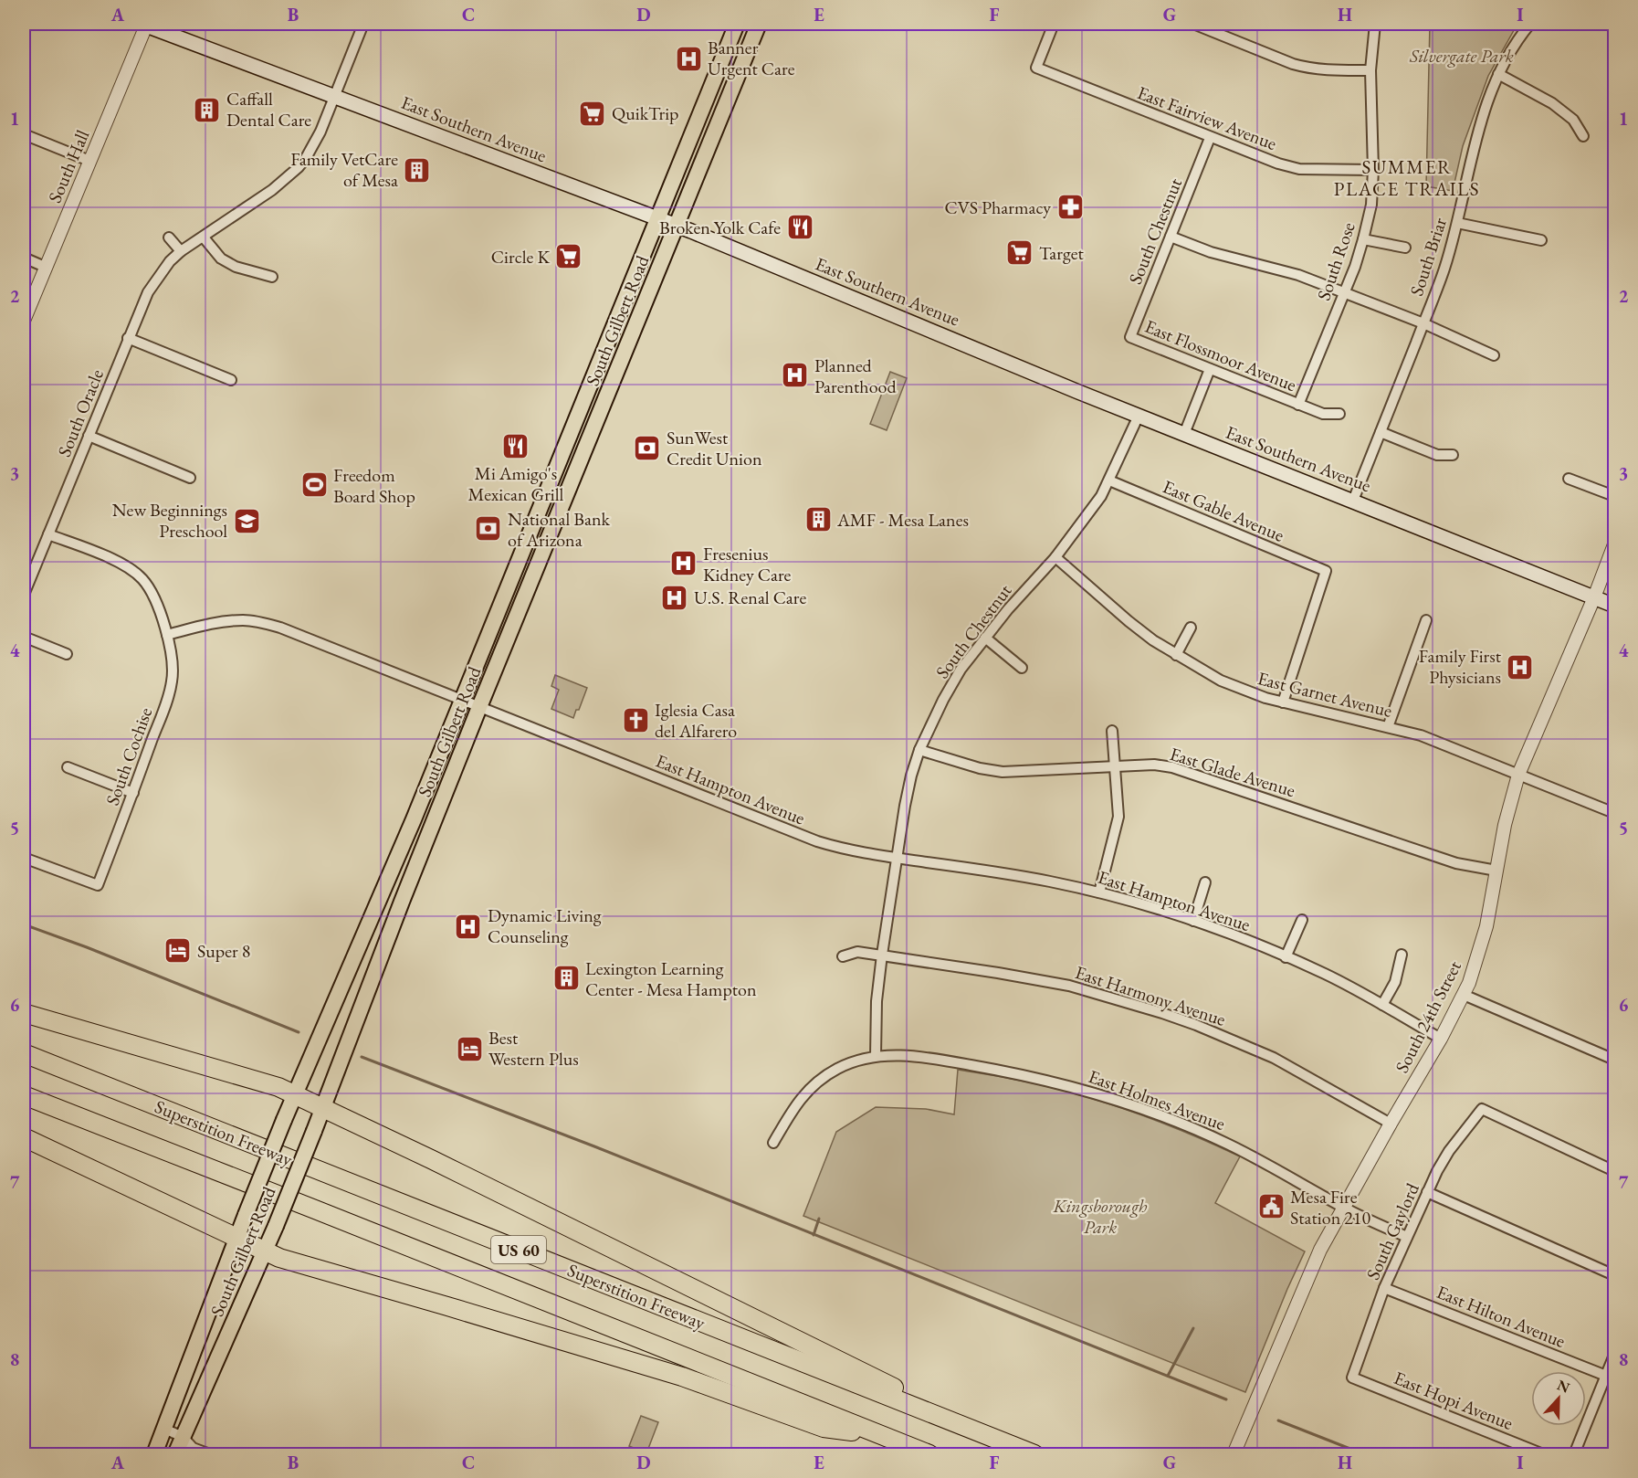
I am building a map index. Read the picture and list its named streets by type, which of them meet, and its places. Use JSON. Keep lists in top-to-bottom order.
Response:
{
  "streets": {
    "highway": ["Superstition Freeway", "US 60"],
    "main road": ["East Southern Avenue", "South Gilbert Road"],
    "street": [
      "East Fairview Avenue",
      "South Hall",
      "South Chestnut",
      "South Briar",
      "South Rose",
      "East Flossmoor Avenue",
      "South Oracle",
      "East Gable Avenue",
      "East Garnet Avenue",
      "South Cochise",
      "East Glade Avenue",
      "East Hampton Avenue",
      "East Harmony Avenue",
      "South 24th Street",
      "East Holmes Avenue",
      "South Gaylord",
      "East Hilton Avenue",
      "East Hopi Avenue"
    ]
  },
  "crossings": [
    ["East Fairview Avenue", "South Chestnut"],
    ["East Fairview Avenue", "South Rose"],
    ["East Southern Avenue", "South Hall"],
    ["East Southern Avenue", "South Chestnut"],
    ["East Southern Avenue", "South Briar"],
    ["East Southern Avenue", "South Gilbert Road"],
    ["East Southern Avenue", "South Oracle"],
    ["East Southern Avenue", "South 24th Street"],
    ["South Chestnut", "East Flossmoor Avenue"],
    ["South Chestnut", "East Gable Avenue"],
    ["South Chestnut", "East Garnet Avenue"],
    ["South Chestnut", "East Glade Avenue"],
    ["South Chestnut", "East Hampton Avenue"],
    ["South Chestnut", "East Harmony Avenue"],
    ["South Chestnut", "East Holmes Avenue"],
    ["South Rose", "East Flossmoor Avenue"],
    ["South Gilbert Road", "East Hampton Avenue"],
    ["East Gable Avenue", "East Garnet Avenue"],
    ["East Garnet Avenue", "South 24th Street"],
    ["South Cochise", "East Hampton Avenue"],
    ["East Glade Avenue", "South 24th Street"],
    ["East Hampton Avenue", "South 24th Street"],
    ["East Harmony Avenue", "South 24th Street"],
    ["South 24th Street", "East Holmes Avenue"],
    ["East Holmes Avenue", "South Gaylord"],
    ["South Gaylord", "East Hilton Avenue"],
    ["South Gaylord", "East Hopi Avenue"]
  ],
  "districts": ["SUMMER PLACE TRAILS"],
  "parks": ["Silvergate Park", "Kingsborough Park"],
  "places": {
    "hospital": [
      "Banner Urgent Care",
      "Planned Parenthood",
      "Fresenius Kidney Care",
      "U.S. Renal Care",
      "Family First Physicians",
      "Dynamic Living Counseling"
    ],
    "building": [
      "Caffall Dental Care",
      "Family VetCare of Mesa",
      "AMF - Mesa Lanes",
      "Lexington Learning Center - Mesa Hampton"
    ],
    "supermarket": ["QuikTrip", "Target", "Circle K"],
    "pharmacy": ["CVS Pharmacy"],
    "restaurant": ["Broken Yolk Cafe", "Mi Amigo's Mexican Grill"],
    "bank": ["SunWest Credit Union", "National Bank of Arizona"],
    "sports": ["Freedom Board Shop"],
    "school or university": ["New Beginnings Preschool"],
    "church": ["Iglesia Casa del Alfarero"],
    "hotel": ["Super 8", "Best Western Plus"],
    "public building": ["Mesa Fire Station 210"]
  },
  "north": "top",
  "grid": {
    "columns": [
      "A",
      "B",
      "C",
      "D",
      "E",
      "F",
      "G",
      "H",
      "I"
    ],
    "rows": [
      "1",
      "2",
      "3",
      "4",
      "5",
      "6",
      "7",
      "8"
    ]
  }
}
